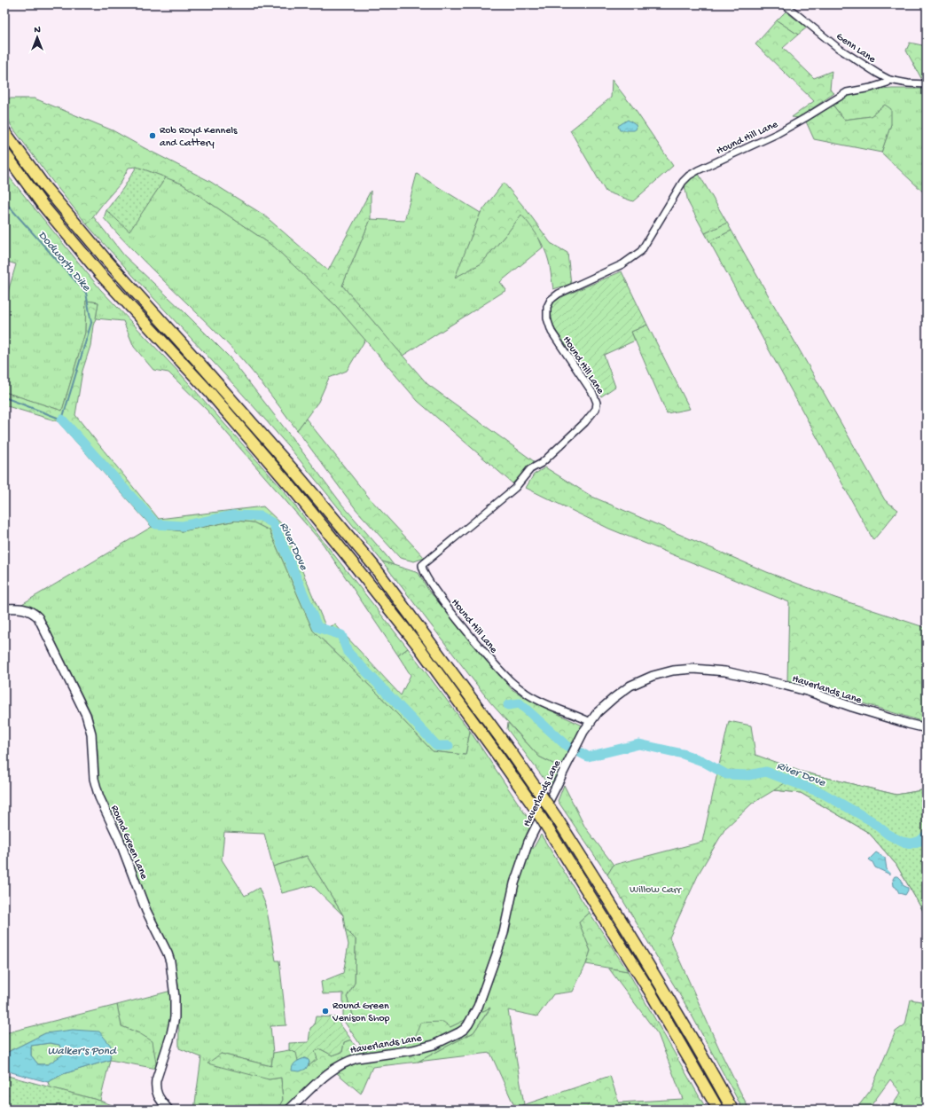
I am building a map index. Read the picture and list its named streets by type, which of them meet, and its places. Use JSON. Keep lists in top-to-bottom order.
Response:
{
  "streets": {
    "street": [
      "Genn Lane",
      "Hound Hill Lane",
      "Haverlands Lane",
      "Round Green Lane"
    ]
  },
  "crossings": [
    ["Genn Lane", "Hound Hill Lane"],
    ["Hound Hill Lane", "Haverlands Lane"]
  ],
  "water": ["Dodworth Dike", "River Dove", "Walker's Pond"],
  "parks": ["Willow Carr"],
  "places": ["Rob Royd Kennels and Cattery", "Round Green Venison Shop"],
  "north": "top"
}
